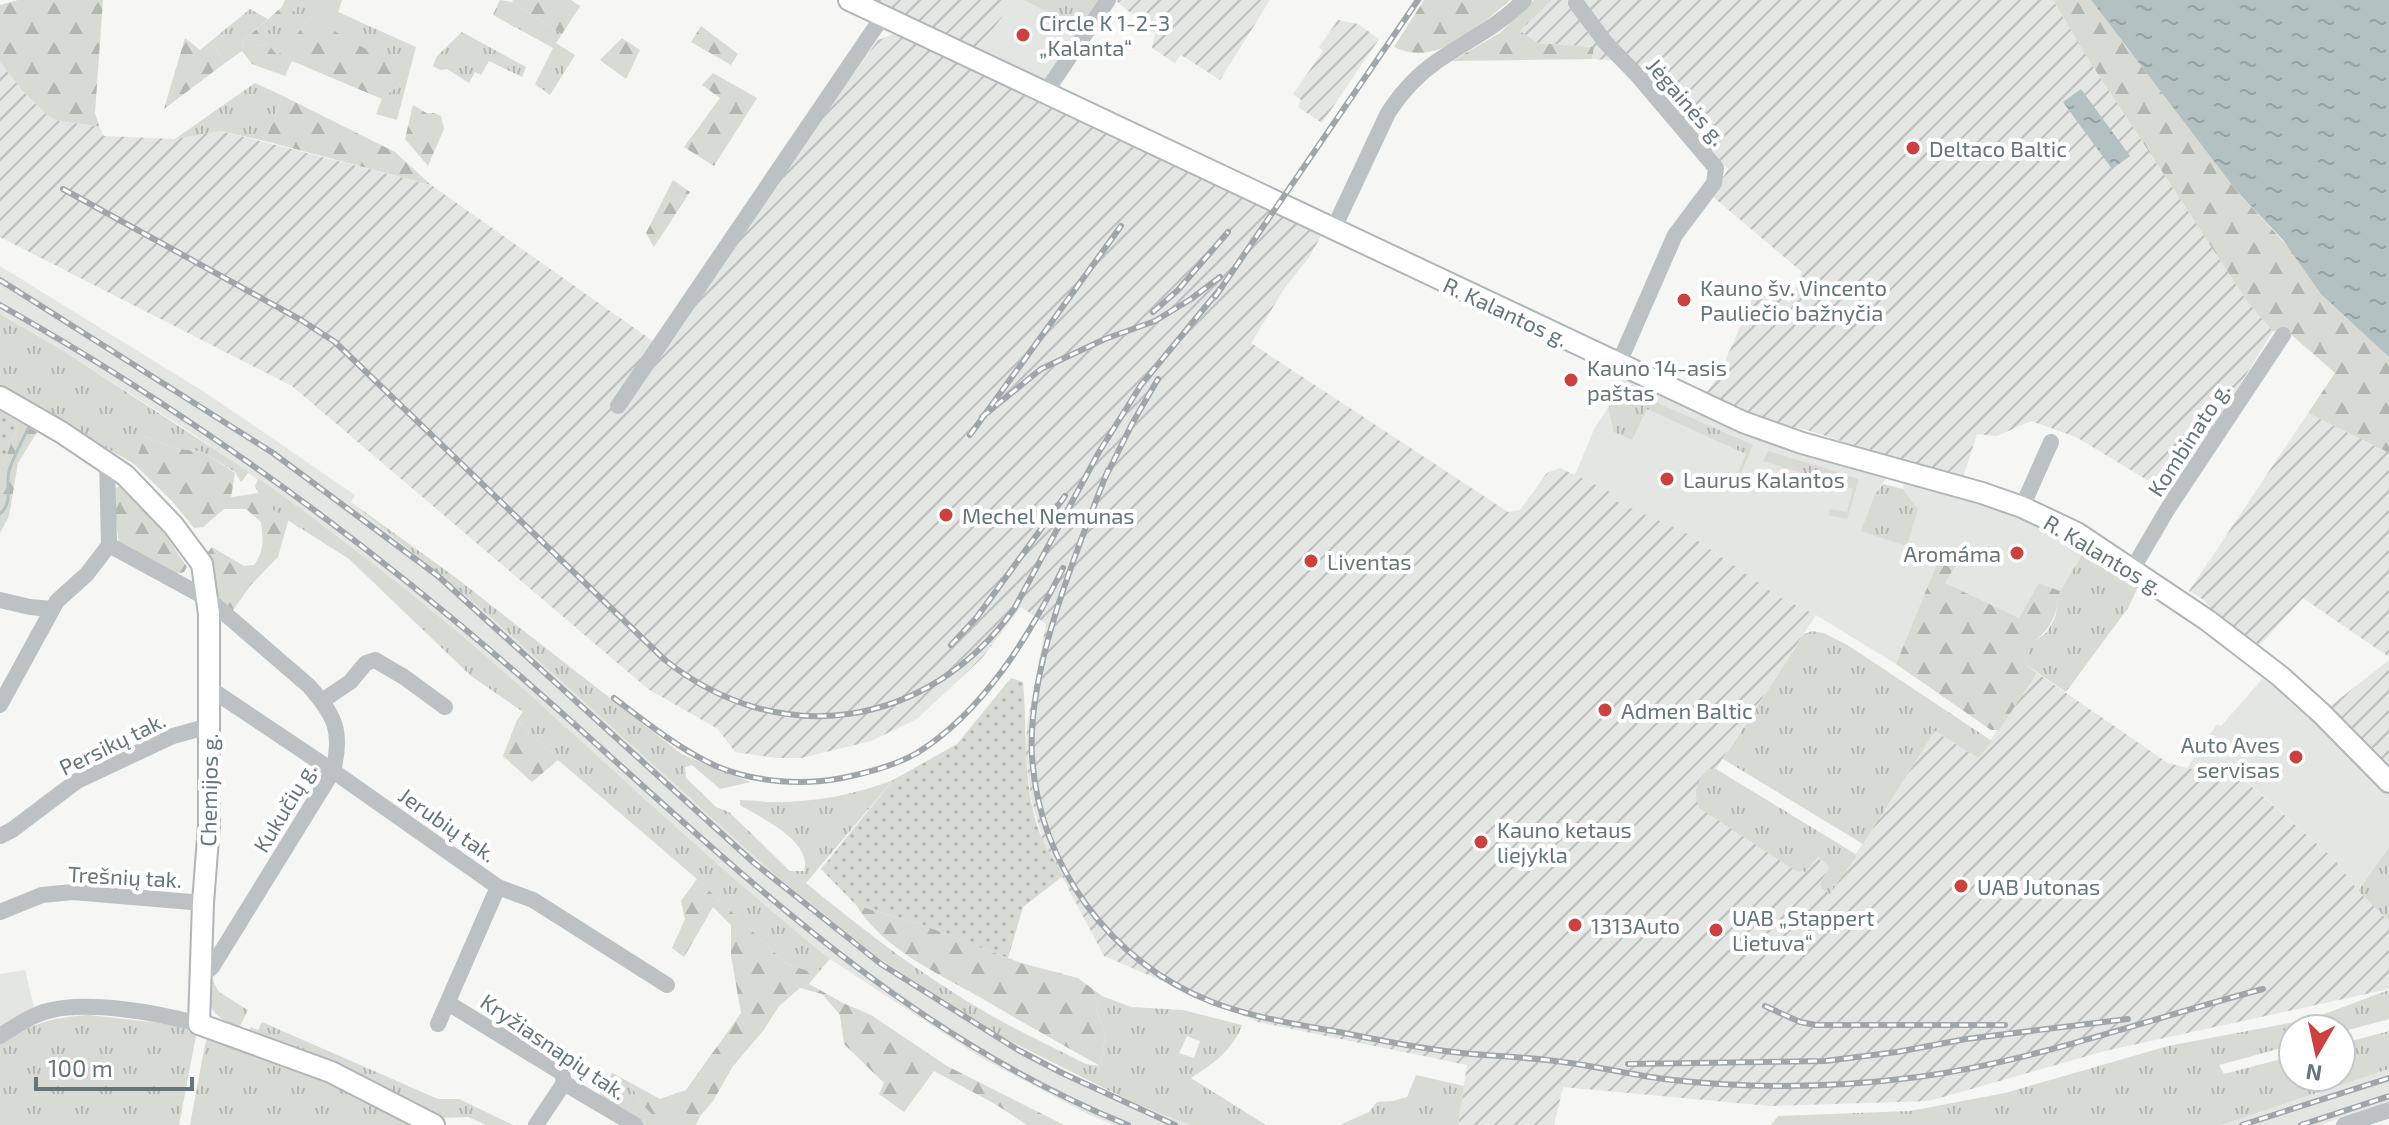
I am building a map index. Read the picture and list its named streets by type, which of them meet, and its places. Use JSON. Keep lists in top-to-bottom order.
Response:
{
  "streets": {
    "main road": ["R. Kalantos g.", "Chemijos g."],
    "street": [
      "Jėgainės g.",
      "Kombinato g.",
      "Persikų tak.",
      "Kukučių g.",
      "Jerubių tak.",
      "Trešnių tak.",
      "Kryžiasnapių tak."
    ]
  },
  "crossings": [
    ["Jėgainės g.", "R. Kalantos g."],
    ["R. Kalantos g.", "Kombinato g."],
    ["Persikų tak.", "Chemijos g."],
    ["Chemijos g.", "Kukučių g."],
    ["Chemijos g.", "Jerubių tak."],
    ["Chemijos g.", "Trešnių tak."],
    ["Kukučių g.", "Jerubių tak."]
  ],
  "places": [
    "Circle K 1-2-3 „Kalanta“",
    "Deltaco Baltic",
    "Kauno šv. Vincento Pauliečio bažnyčia",
    "Kauno 14-asis paštas",
    "Laurus Kalantos",
    "Mechel Nemunas",
    "Aromáma",
    "Liventas",
    "Admen Baltic",
    "Auto Aves servisas",
    "Kauno ketaus liejykla",
    "UAB Jutonas",
    "1313Auto",
    "UAB „Stappert Lietuva“"
  ],
  "scale_bar": "100 m",
  "north": "bottom"
}
